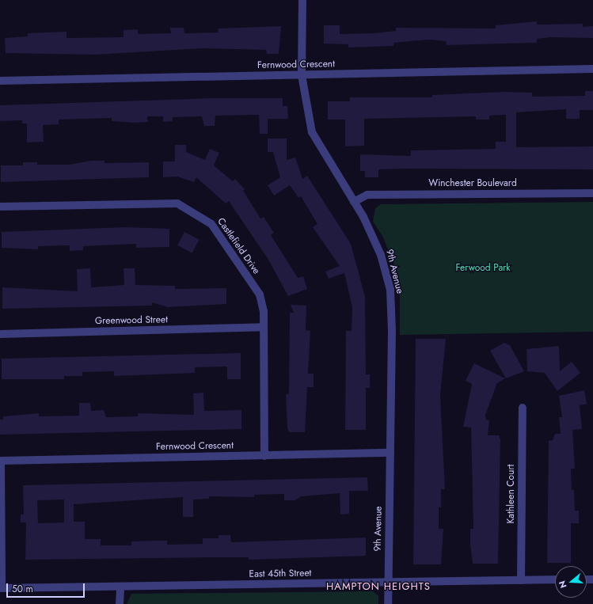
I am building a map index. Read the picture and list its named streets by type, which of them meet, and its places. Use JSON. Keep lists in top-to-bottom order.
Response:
{
  "streets": {
    "street": [
      "Fernwood Crescent",
      "Winchester Boulevard",
      "Castlefield Drive",
      "9th Avenue",
      "Greenwood Street",
      "Kathleen Court",
      "East 45th Street"
    ]
  },
  "crossings": [
    ["Fernwood Crescent", "Castlefield Drive"],
    ["Fernwood Crescent", "9th Avenue"],
    ["Winchester Boulevard", "9th Avenue"],
    ["Castlefield Drive", "Greenwood Street"],
    ["9th Avenue", "East 45th Street"],
    ["Kathleen Court", "East 45th Street"]
  ],
  "districts": ["HAMPTON HEIGHTS"],
  "parks": ["Ferwood Park"],
  "scale_bar": "50 m",
  "north": "left"
}
